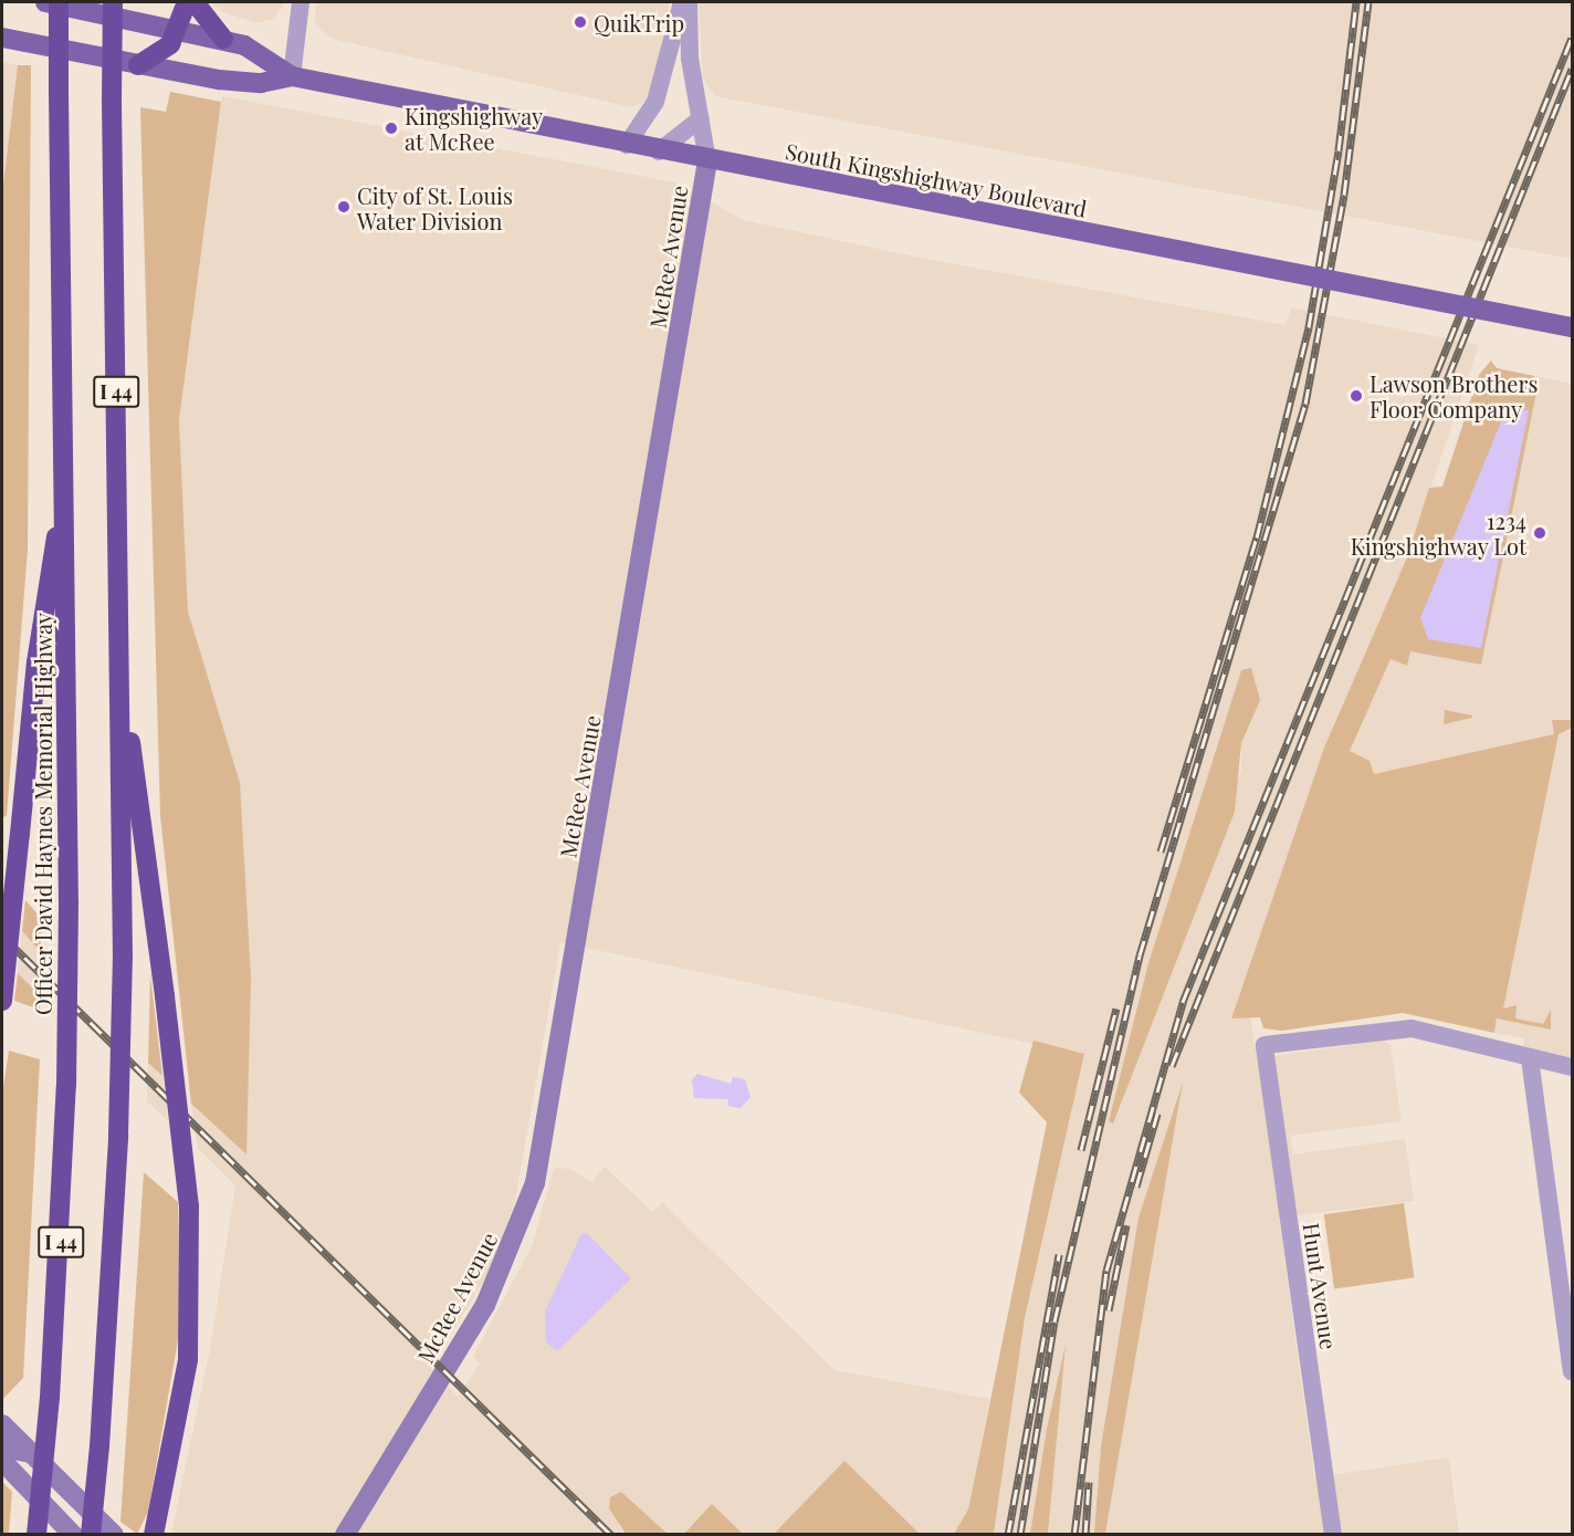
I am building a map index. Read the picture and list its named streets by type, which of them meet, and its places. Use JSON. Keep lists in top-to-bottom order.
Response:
{
  "streets": {
    "highway": ["I 44", "Officer David Haynes Memorial Highway"],
    "main road": ["South Kingshighway Boulevard", "McRee Avenue"],
    "street": ["Hunt Avenue"]
  },
  "crossings": [
    ["South Kingshighway Boulevard", "McRee Avenue"]
  ],
  "places": [
    "QuikTrip",
    "Kingshighway at McRee",
    "City of St. Louis Water Division",
    "Lawson Brothers Floor Company",
    "1234 Kingshighway Lot"
  ]
}
